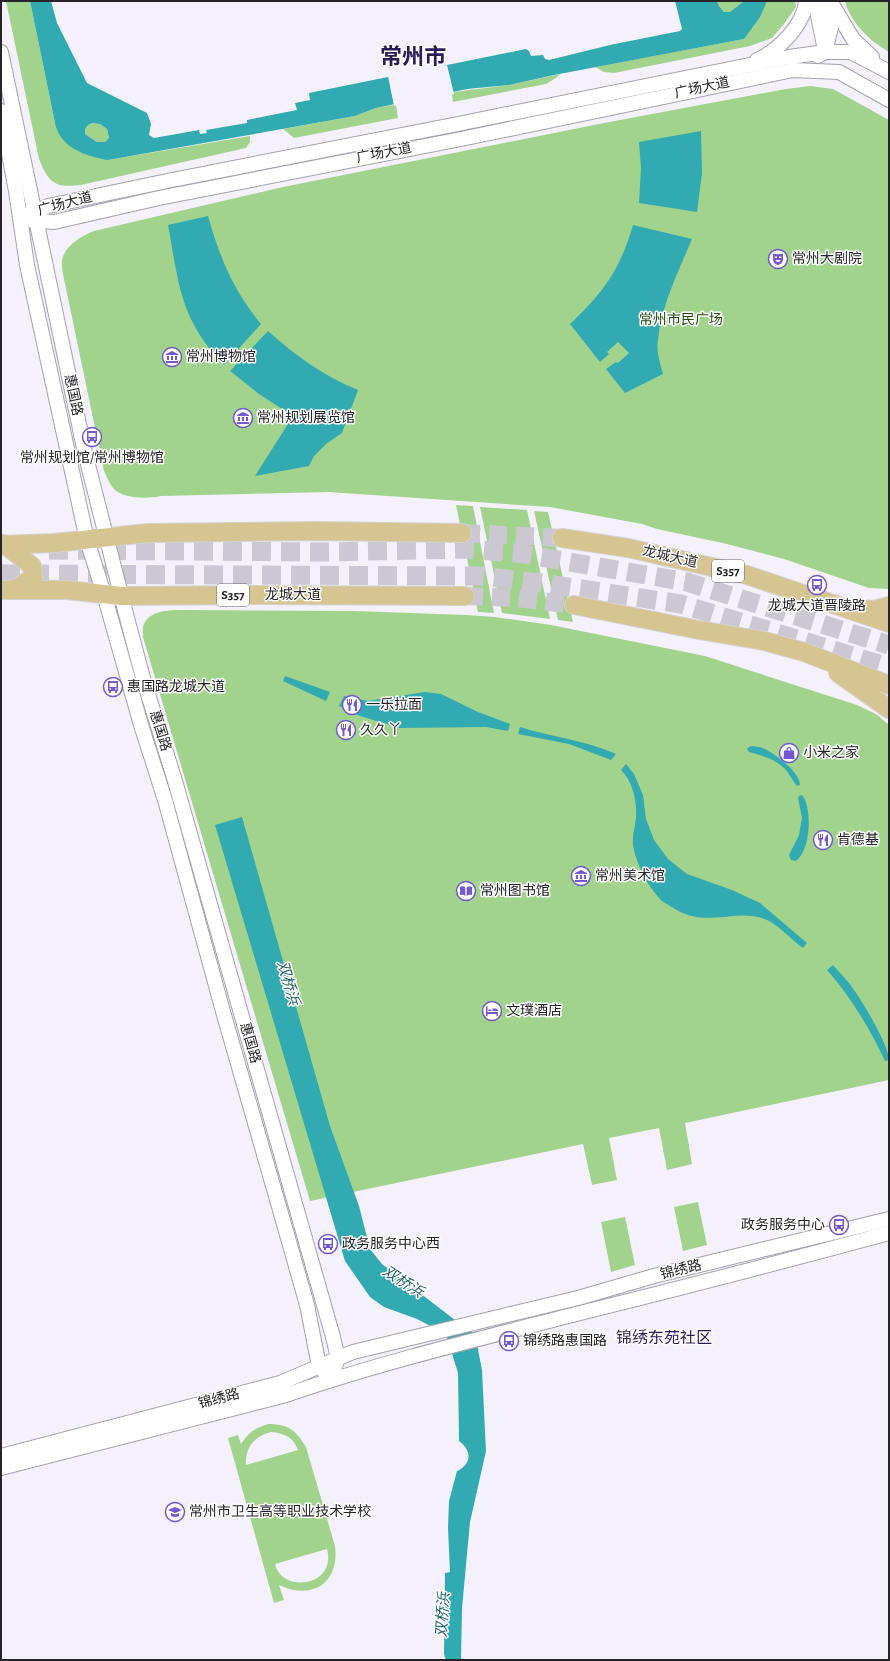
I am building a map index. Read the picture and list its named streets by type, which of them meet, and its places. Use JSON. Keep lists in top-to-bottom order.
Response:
{
  "streets": {
    "main road": ["龙城大道", "S357"],
    "street": ["广场大道", "惠国路", "锦绣路"]
  },
  "crossings": [
    ["广场大道", "惠国路"],
    ["惠国路", "龙城大道"],
    ["惠国路", "锦绣路"]
  ],
  "districts": ["常州市", "锦绣东苑社区"],
  "water": ["双桥浜"],
  "parks": ["常州市民广场"],
  "places": {
    "theatre": ["常州大剧院"],
    "museum": ["常州博物馆", "常州规划展览馆", "常州美术馆"],
    "bus stop": [
      "常州规划馆/常州博物馆",
      "龙城大道晋陵路",
      "惠国路龙城大道",
      "政务服务中心",
      "政务服务中心西",
      "锦绣路惠国路"
    ],
    "restaurant": ["一乐拉面", "久久丫", "肯德基"],
    "shop": ["小米之家"],
    "library": ["常州图书馆"],
    "hotel": ["文璞酒店"],
    "school or university": ["常州市卫生高等职业技术学校"]
  }
}
